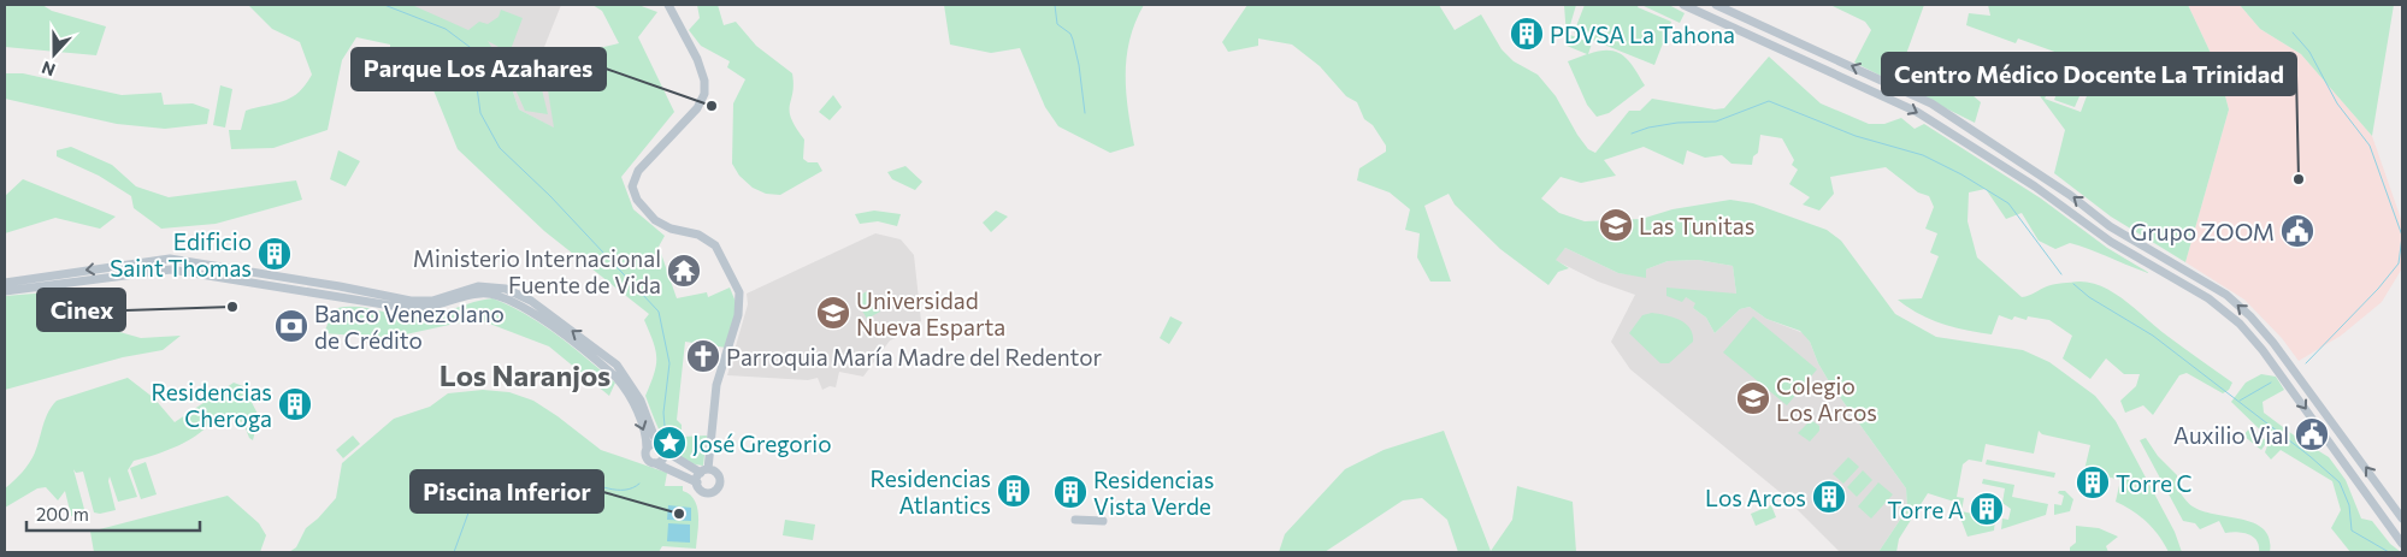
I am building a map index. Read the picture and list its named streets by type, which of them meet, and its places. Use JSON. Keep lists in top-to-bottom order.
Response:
{
  "districts": ["Los Naranjos"],
  "places": {
    "building": [
      "PDVSA La Tahona",
      "Edificio Saint Thomas",
      "Residencias Cheroga",
      "Torre C",
      "Residencias Atlantics",
      "Residencias Vista Verde",
      "Los Arcos",
      "Torre A"
    ],
    "other": [
      "Parque Los Azahares",
      "Centro Médico Docente La Trinidad",
      "Cinex",
      "Piscina Inferior"
    ],
    "school or university": ["Las Tunitas", "Universidad Nueva Esparta", "Colegio Los Arcos"],
    "public building": ["Grupo ZOOM", "Auxilio Vial"],
    "temple": ["Ministerio Internacional Fuente de Vida"],
    "bank": ["Banco Venezolano de Crédito"],
    "church": ["Parroquia María Madre del Redentor"],
    "place": ["José Gregorio"]
  },
  "scale_bar": "200 m",
  "north": "bottom"
}
